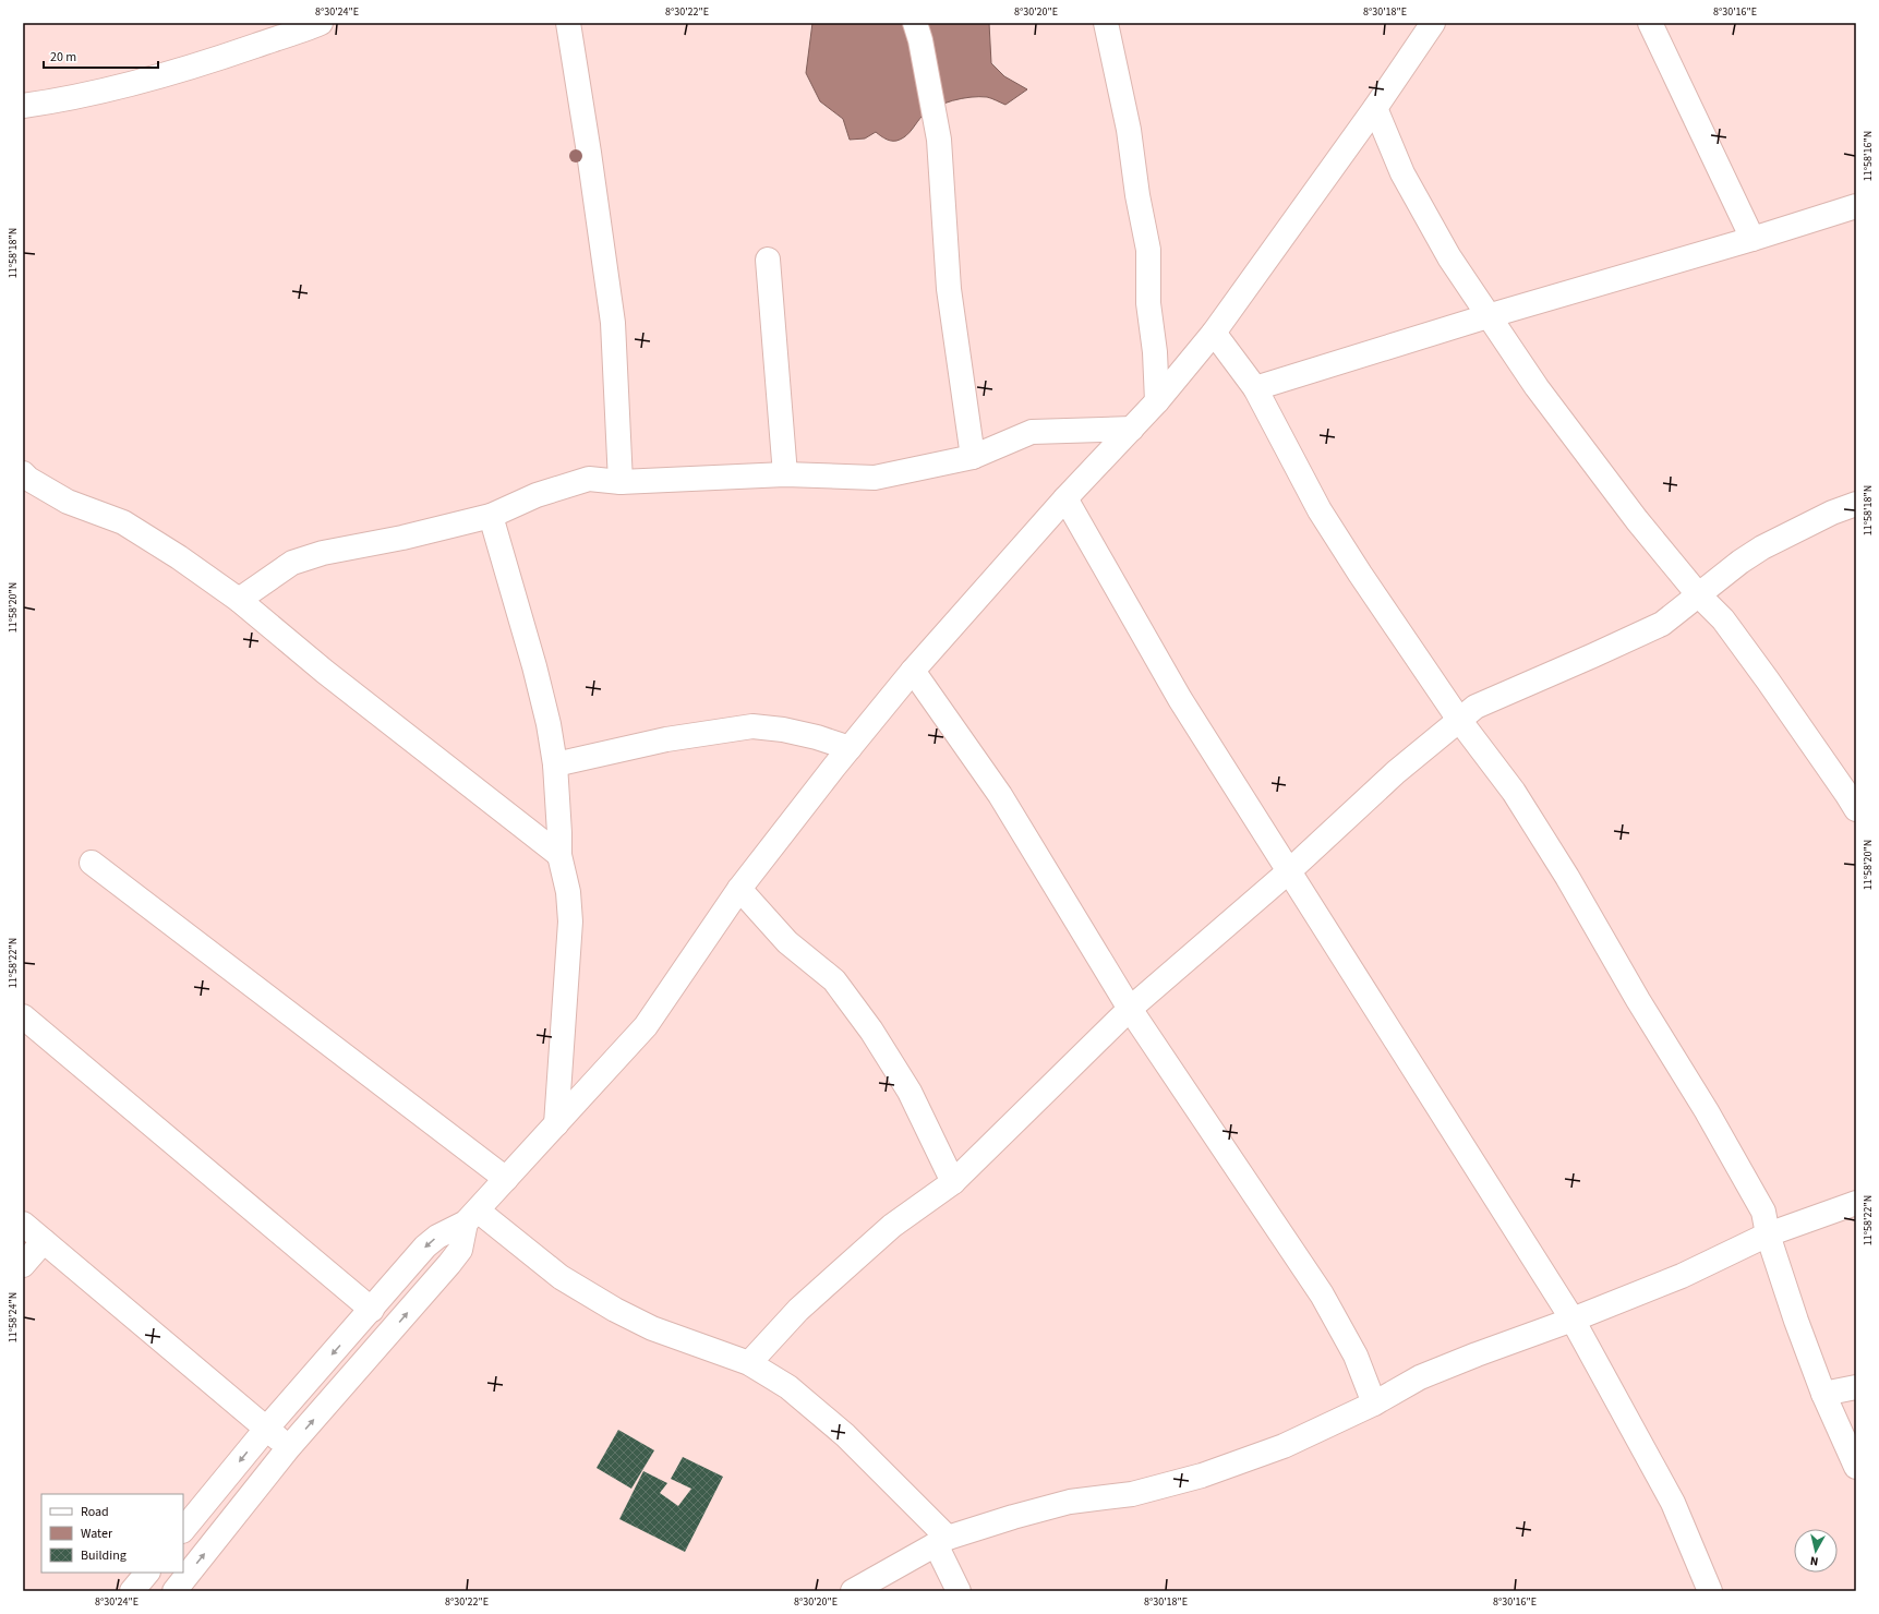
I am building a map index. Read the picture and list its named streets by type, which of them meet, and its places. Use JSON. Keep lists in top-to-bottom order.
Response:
{
  "legend": ["Road", "Water", "Building"],
  "scale_bar": "20 m",
  "north": "bottom",
  "coordinates": [
    "8°30'24\"E",
    "8°30'22\"E",
    "8°30'20\"E",
    "8°30'18\"E",
    "8°30'16\"E",
    "11°58'16\"N",
    "11°58'18\"N",
    "11°58'20\"N",
    "11°58'22\"N",
    "11°58'24\"N"
  ]
}
